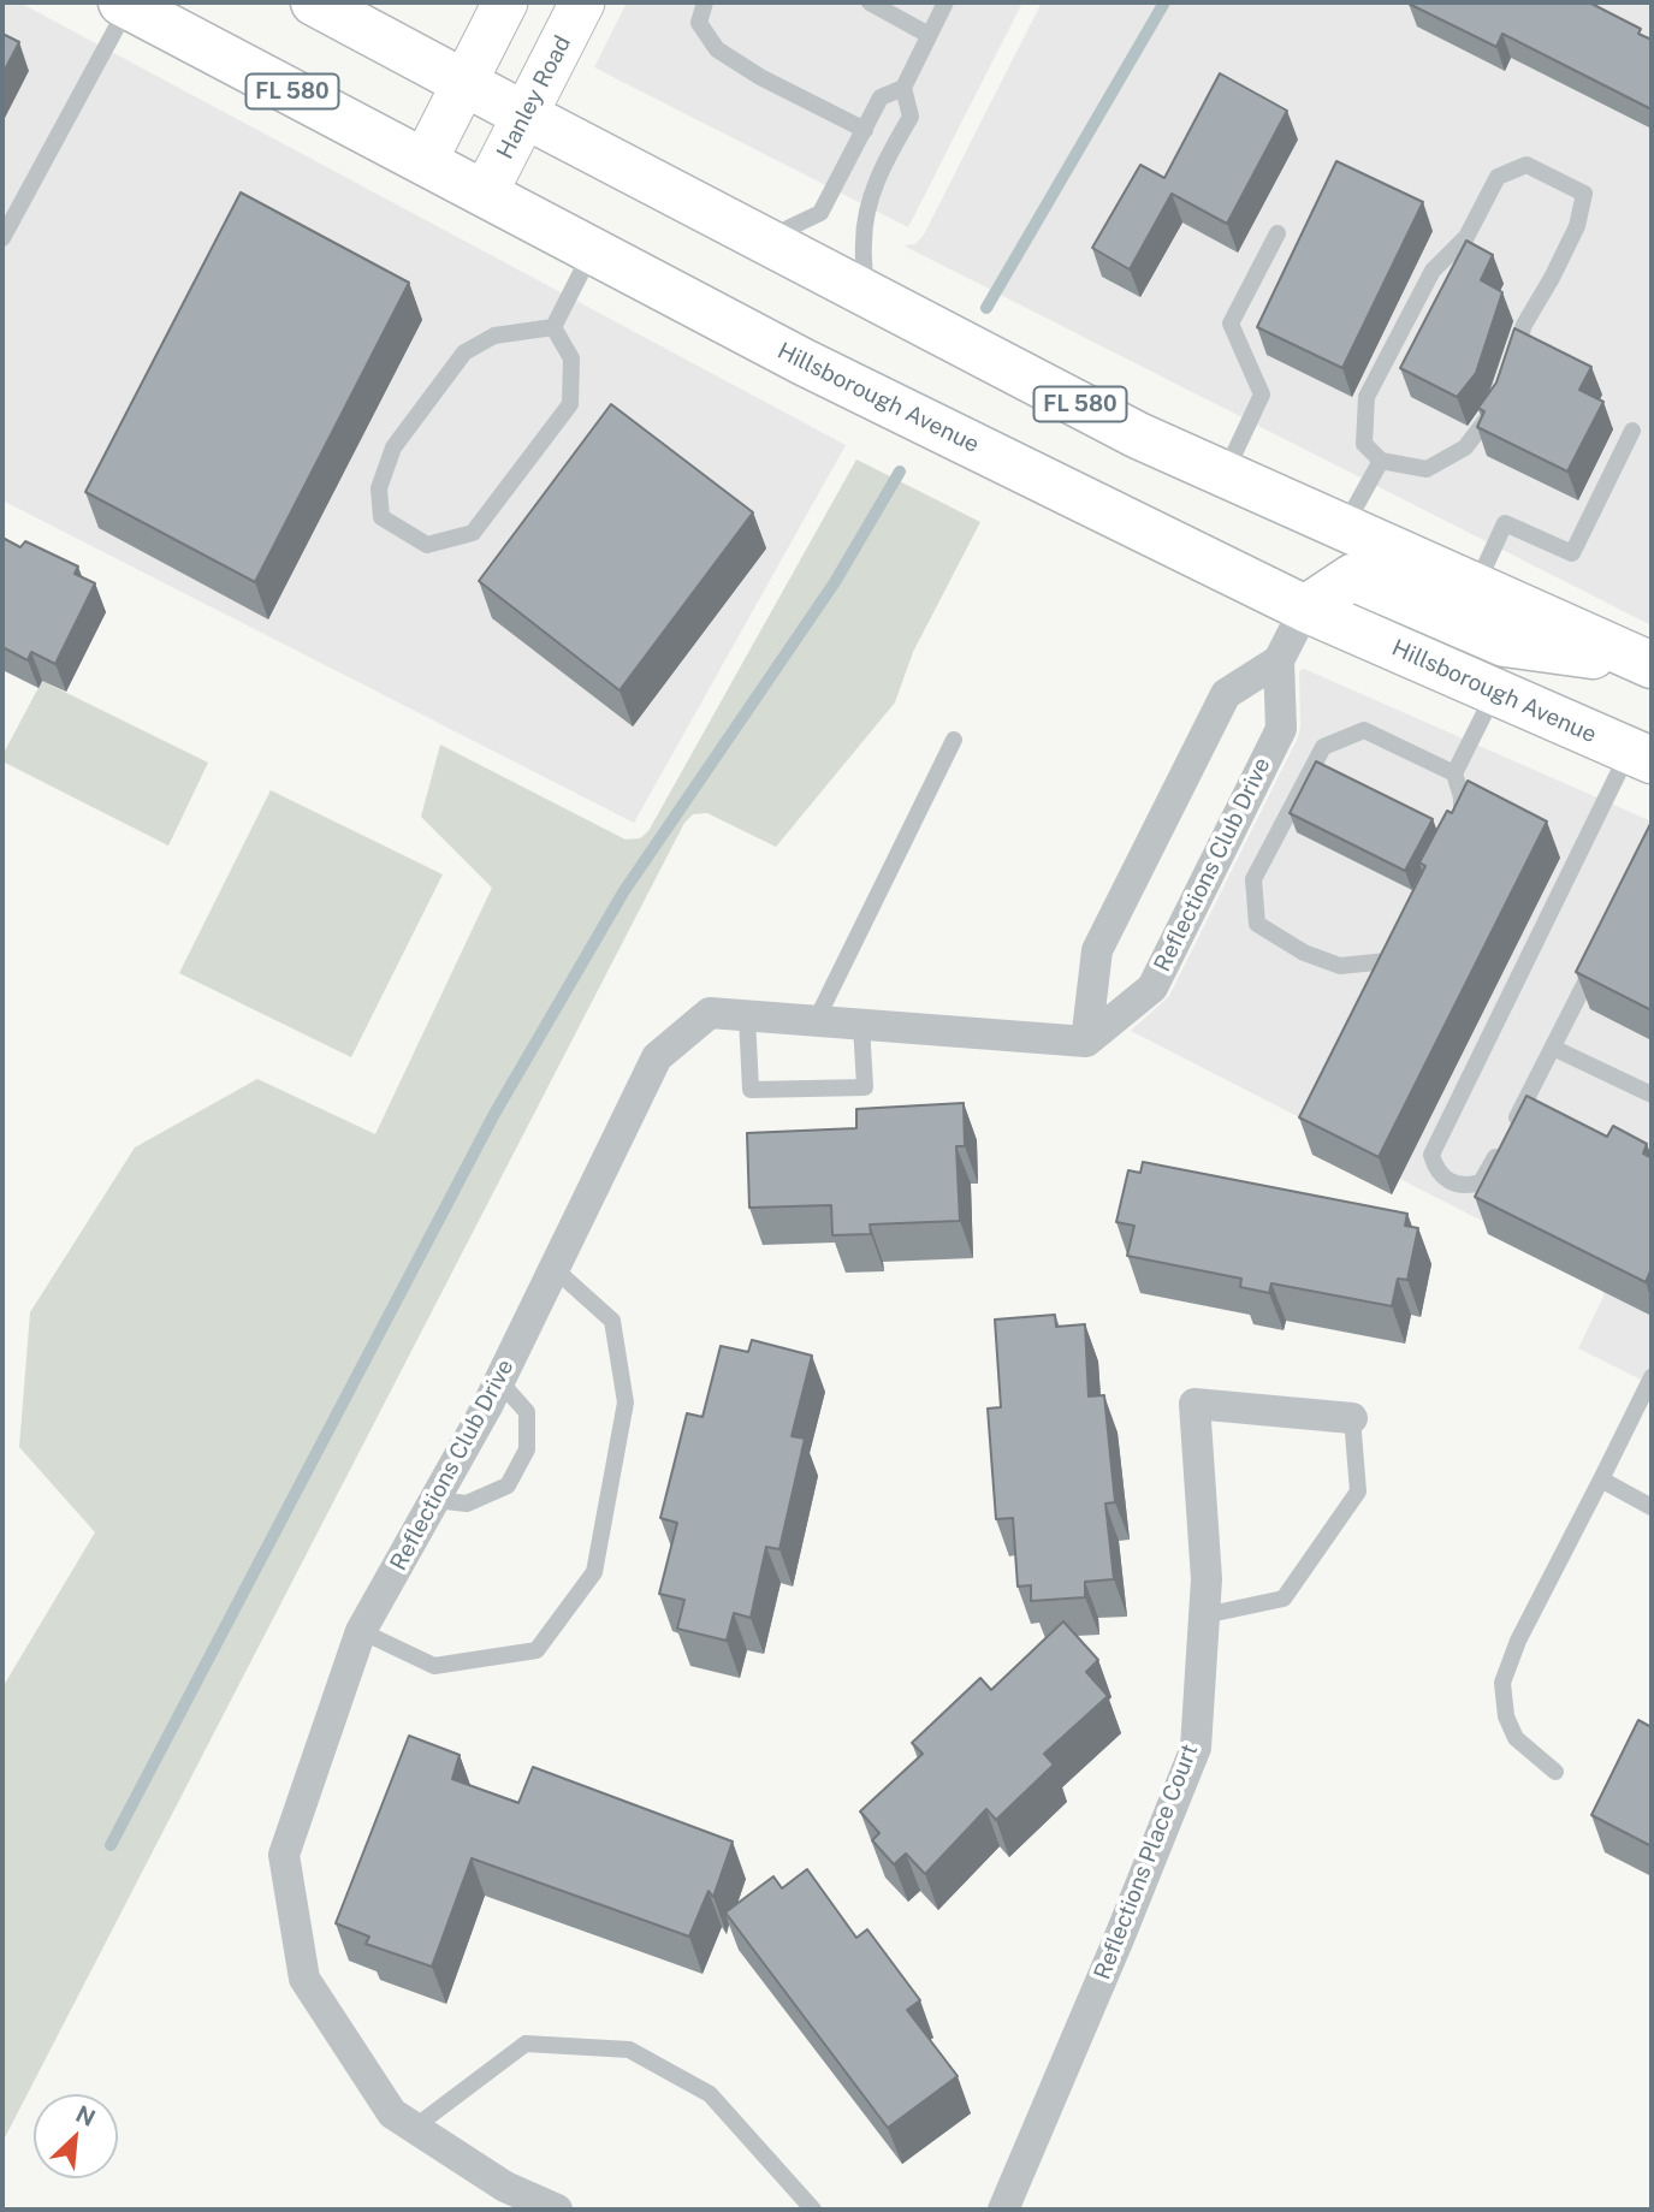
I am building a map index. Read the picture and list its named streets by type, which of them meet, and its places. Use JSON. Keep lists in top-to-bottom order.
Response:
{
  "streets": {
    "main road": ["FL 580", "Hanley Road", "Hillsborough Avenue"],
    "street": ["Reflections Club Drive", "Reflections Place Court"]
  },
  "crossings": [
    ["FL 580", "Hanley Road"],
    ["Hanley Road", "Hillsborough Avenue"],
    ["Hillsborough Avenue", "Reflections Club Drive"]
  ],
  "north": "top right"
}
